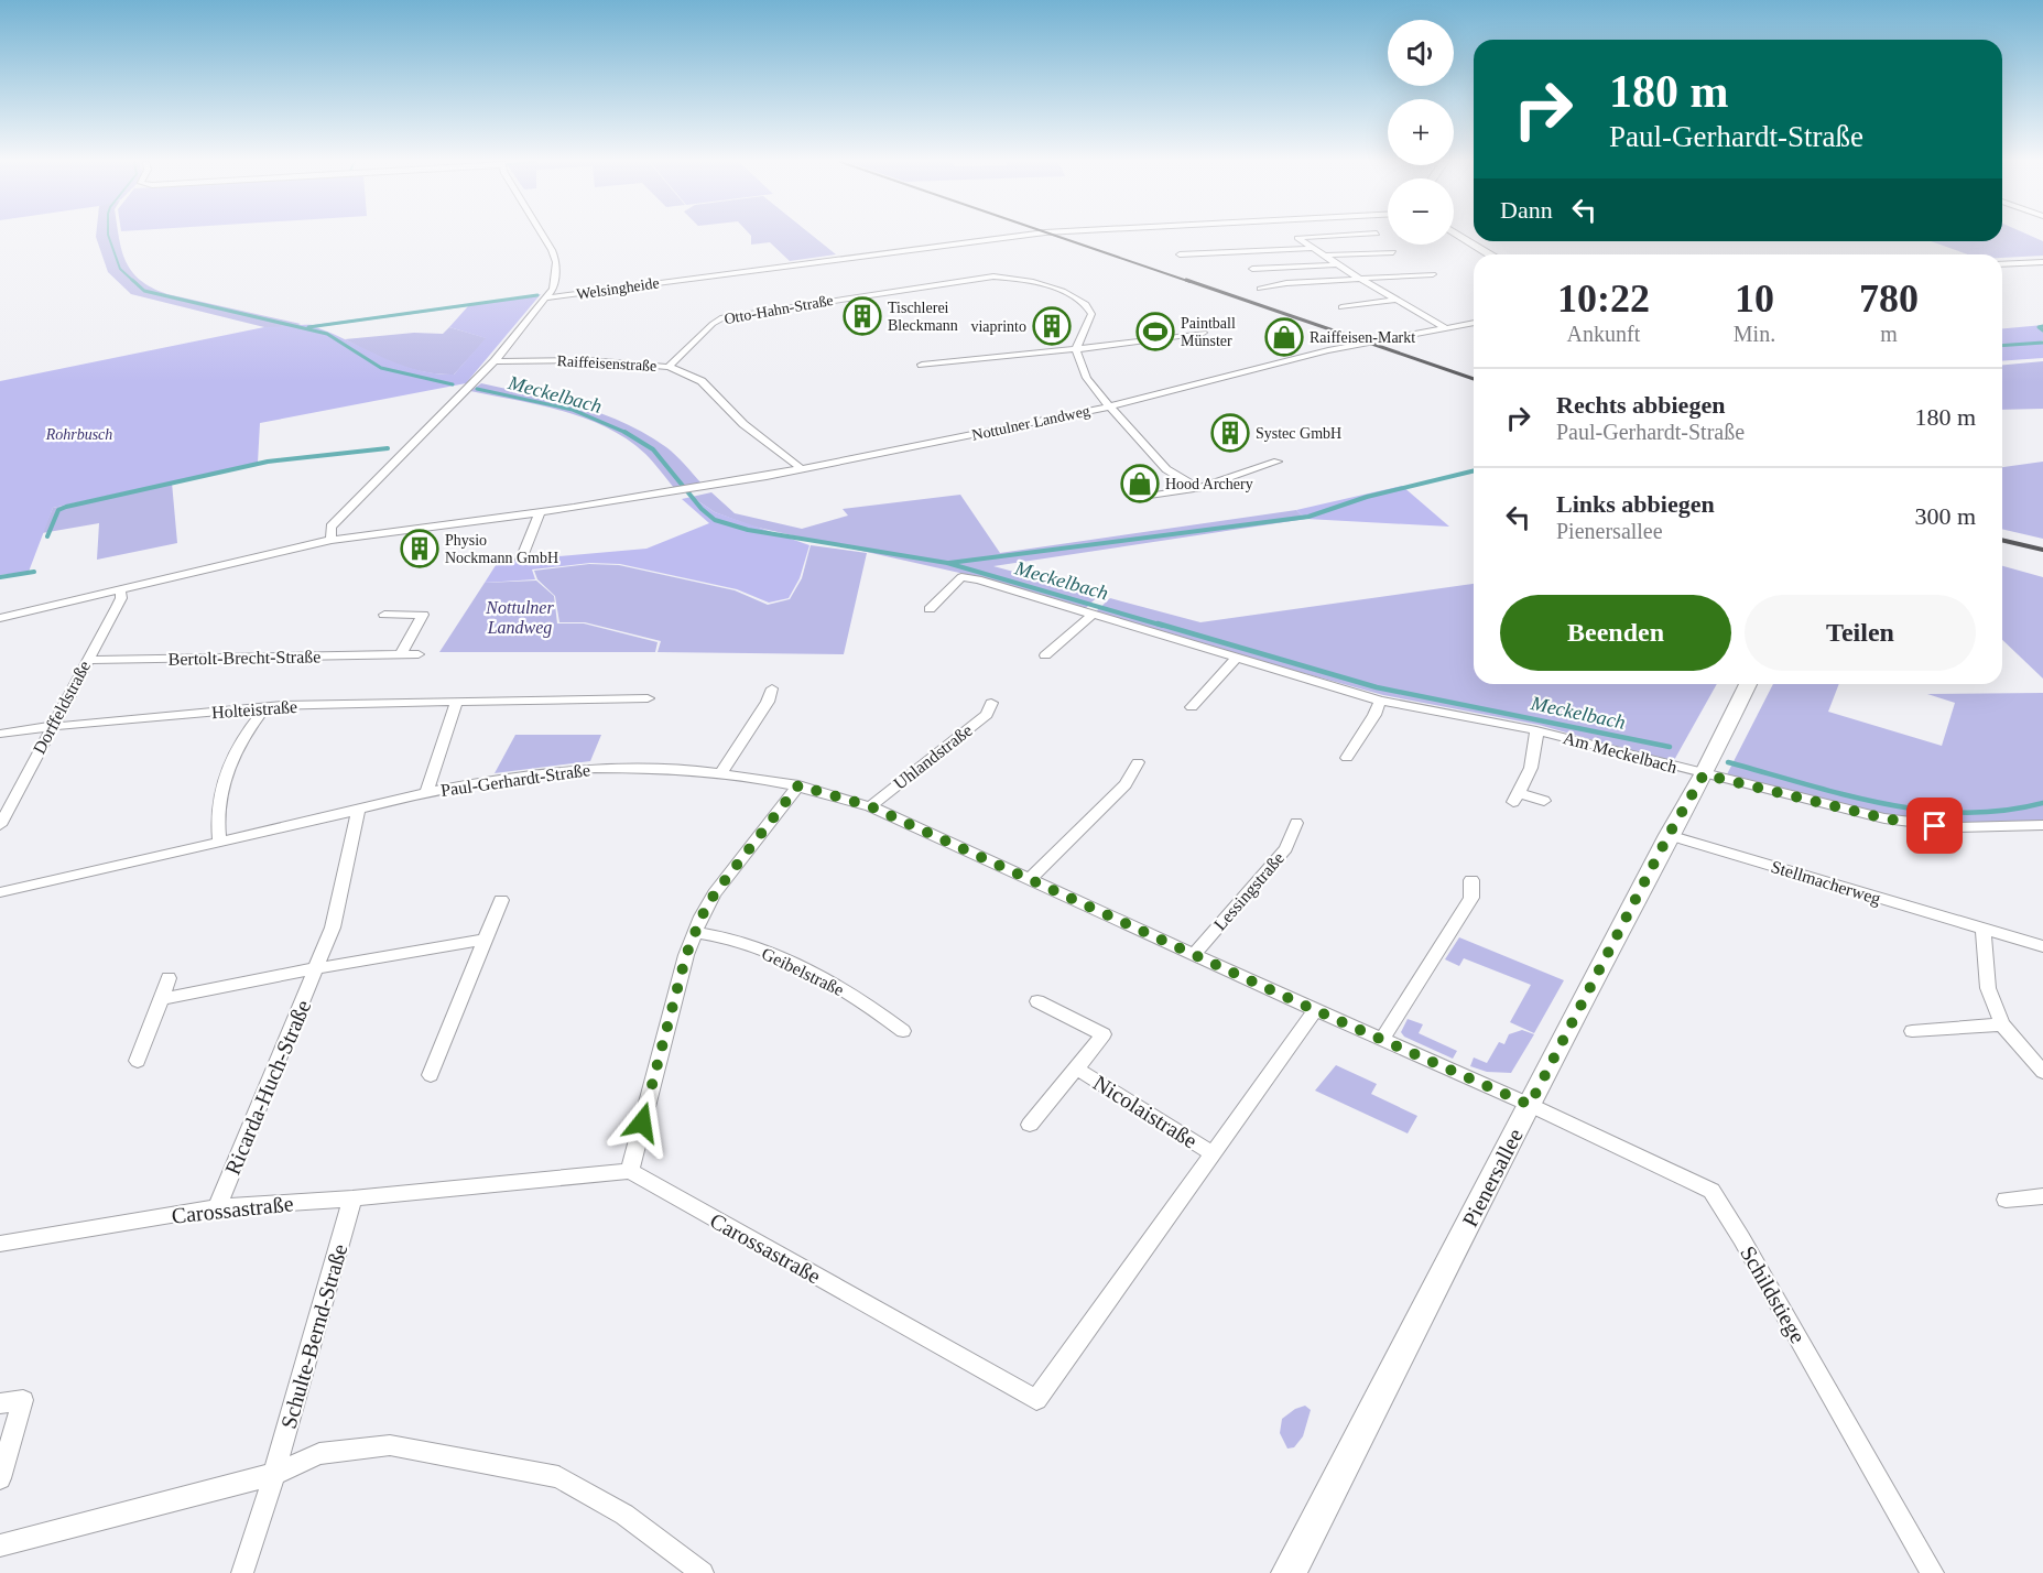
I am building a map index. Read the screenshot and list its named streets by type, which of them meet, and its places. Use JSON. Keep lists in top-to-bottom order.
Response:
{
  "streets": {
    "main road": ["Pienersallee"],
    "street": [
      "Welsingheide",
      "Otto-Hahn-Straße",
      "Raiffeisenstraße",
      "Nottulner Landweg",
      "Bertolt-Brecht-Straße",
      "Dorffeldstraße",
      "Holteistraße",
      "Am Meckelbach",
      "Uhlandstraße",
      "Paul-Gerhardt-Straße",
      "Stellmacherweg",
      "Lessingstraße",
      "Geibelstraße",
      "Ricarda-Huch-Straße",
      "Nicolaistraße",
      "Carossastraße",
      "Schildstiege",
      "Schulte-Bernd-Straße"
    ]
  },
  "crossings": [
    ["Welsingheide", "Raiffeisenstraße"],
    ["Welsingheide", "Nottulner Landweg"],
    ["Otto-Hahn-Straße", "Raiffeisenstraße"],
    ["Raiffeisenstraße", "Nottulner Landweg"],
    ["Nottulner Landweg", "Dorffeldstraße"],
    ["Bertolt-Brecht-Straße", "Dorffeldstraße"],
    ["Dorffeldstraße", "Holteistraße"],
    ["Am Meckelbach", "Pienersallee"],
    ["Uhlandstraße", "Paul-Gerhardt-Straße"],
    ["Paul-Gerhardt-Straße", "Lessingstraße"],
    ["Paul-Gerhardt-Straße", "Ricarda-Huch-Straße"],
    ["Paul-Gerhardt-Straße", "Pienersallee"],
    ["Paul-Gerhardt-Straße", "Carossastraße"],
    ["Paul-Gerhardt-Straße", "Schildstiege"],
    ["Stellmacherweg", "Pienersallee"],
    ["Ricarda-Huch-Straße", "Carossastraße"],
    ["Nicolaistraße", "Carossastraße"],
    ["Pienersallee", "Schildstiege"],
    ["Carossastraße", "Schulte-Bernd-Straße"]
  ],
  "water": ["Meckelbach"],
  "parks": ["Rohrbusch", "Nottulner Landweg"],
  "places": {
    "building": [
      "Tischlerei Bleckmann",
      "viaprinto",
      "Systec GmbH",
      "Physio Nockmann GmbH"
    ],
    "sports": ["Paintball Münster"],
    "shop": ["Raiffeisen-Markt", "Hood Archery"]
  },
  "page": {
    "map_buttons": ["+", "−"],
    "turn": ["180 m", "Paul-Gerhardt-Straße"],
    "then": "Dann",
    "eta": [
      "10:22",
      "Ankunft",
      "10",
      "Min.",
      "780",
      "m"
    ],
    "list": [
      {
        "name": "Rechts abbiegen",
        "note": "Paul-Gerhardt-Straße",
        "value": "180 m"
      },
      {
        "name": "Links abbiegen",
        "note": "Pienersallee",
        "value": "300 m"
      }
    ],
    "buttons": ["Beenden", "Teilen"]
  }
}
